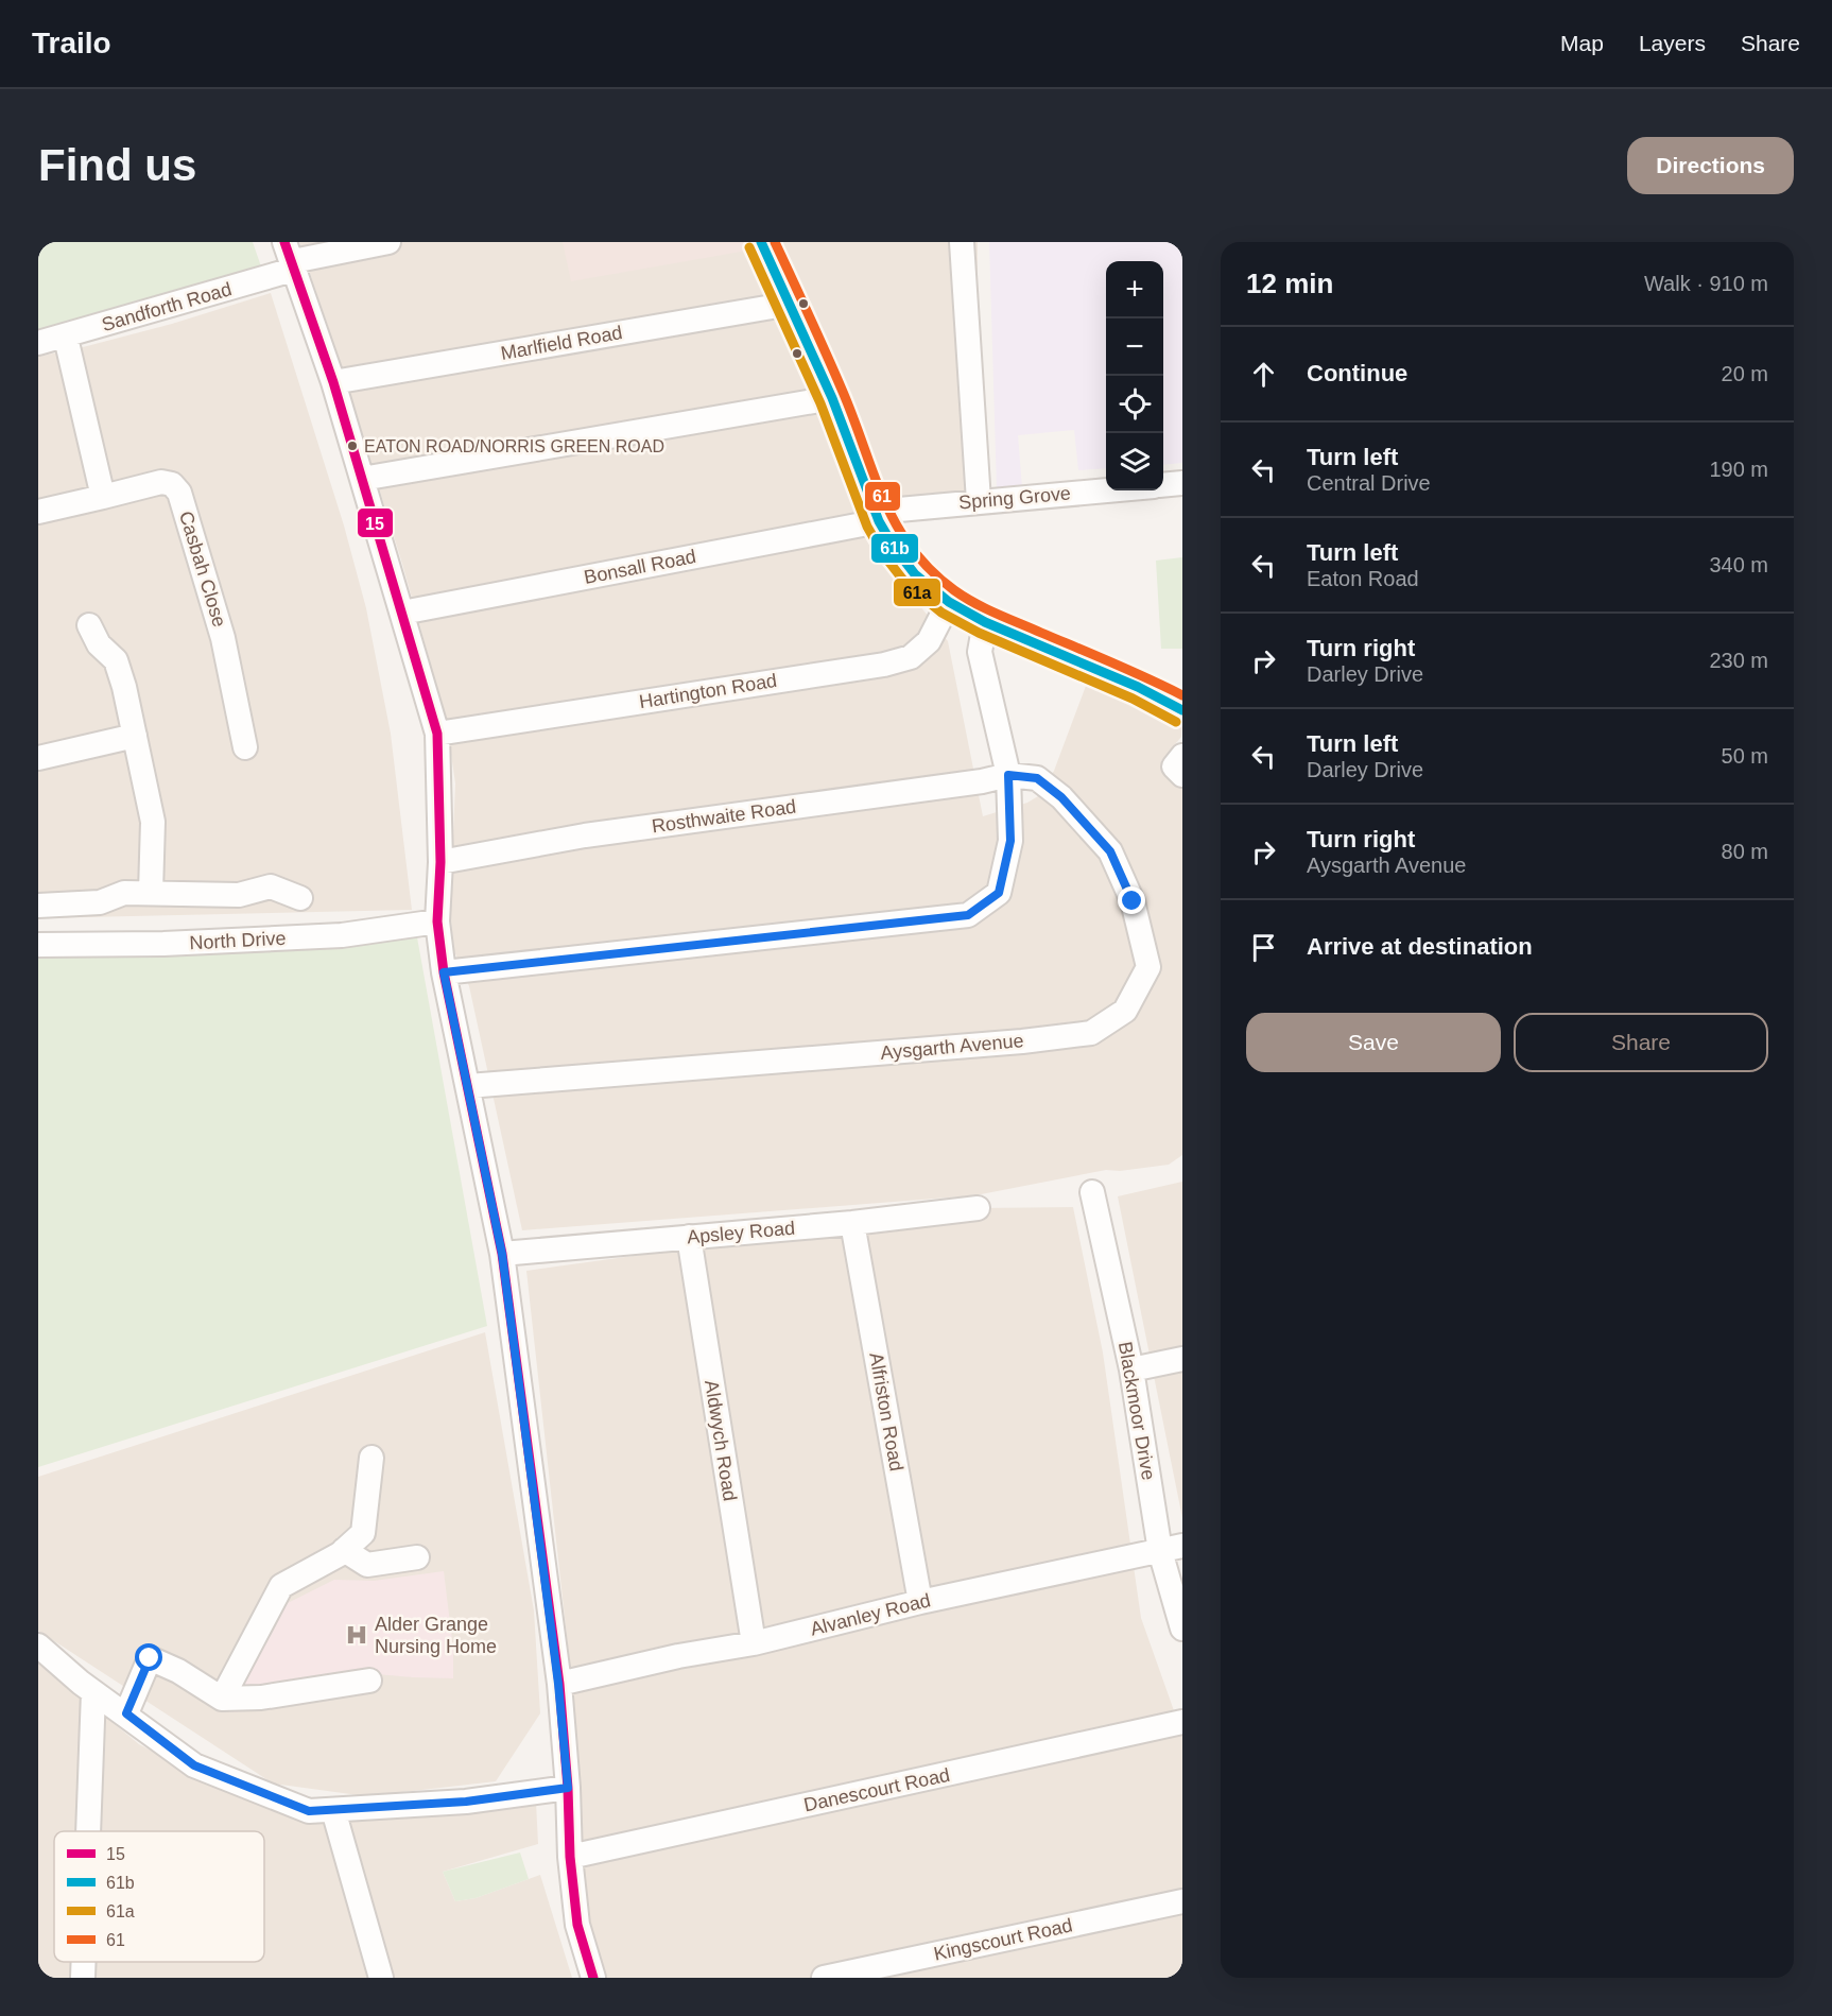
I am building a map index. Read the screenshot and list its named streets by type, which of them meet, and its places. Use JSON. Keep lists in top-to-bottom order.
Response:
{
  "streets": {
    "street": [
      "Sandforth Road",
      "Marlfield Road",
      "Spring Grove",
      "Bonsall Road",
      "Casbah Close",
      "Hartington Road",
      "Rosthwaite Road",
      "North Drive",
      "Aysgarth Avenue",
      "Apsley Road",
      "Blackmoor Drive",
      "Alfriston Road",
      "Aldwych Road",
      "Alvanley Road",
      "Danescourt Road",
      "Kingscourt Road"
    ]
  },
  "crossings": [
    ["Spring Grove", "Bonsall Road"],
    ["Rosthwaite Road", "Aysgarth Avenue"],
    ["Apsley Road", "Alfriston Road"],
    ["Apsley Road", "Aldwych Road"],
    ["Blackmoor Drive", "Alvanley Road"],
    ["Alfriston Road", "Alvanley Road"],
    ["Aldwych Road", "Alvanley Road"]
  ],
  "places": {
    "other": ["EATON ROAD/NORRIS GREEN ROAD"],
    "hospital": ["Alder Grange Nursing Home"]
  },
  "lines": [
    "transit line 15",
    "transit line 61b",
    "transit line 61",
    "transit line 61a"
  ],
  "legend": [
    "15",
    "61b",
    "61a",
    "61"
  ],
  "page": {
    "header": "Trailo",
    "nav": ["Map", "Layers", "Share"],
    "buttons": [
      "Directions",
      ["Save", "Share"]
    ],
    "title": "Find us",
    "heading": ["12 min", "Walk · 910 m"],
    "map_buttons": ["+", "−"],
    "list": [
      ["Continue", "20 m"],
      ["Turn left", "Central Drive", "190 m"],
      ["Turn left", "Eaton Road", "340 m"],
      ["Turn right", "Darley Drive", "230 m"],
      ["Turn left", "Darley Drive", "50 m"],
      ["Turn right", "Aysgarth Avenue", "80 m"],
      "Arrive at destination"
    ]
  }
}
